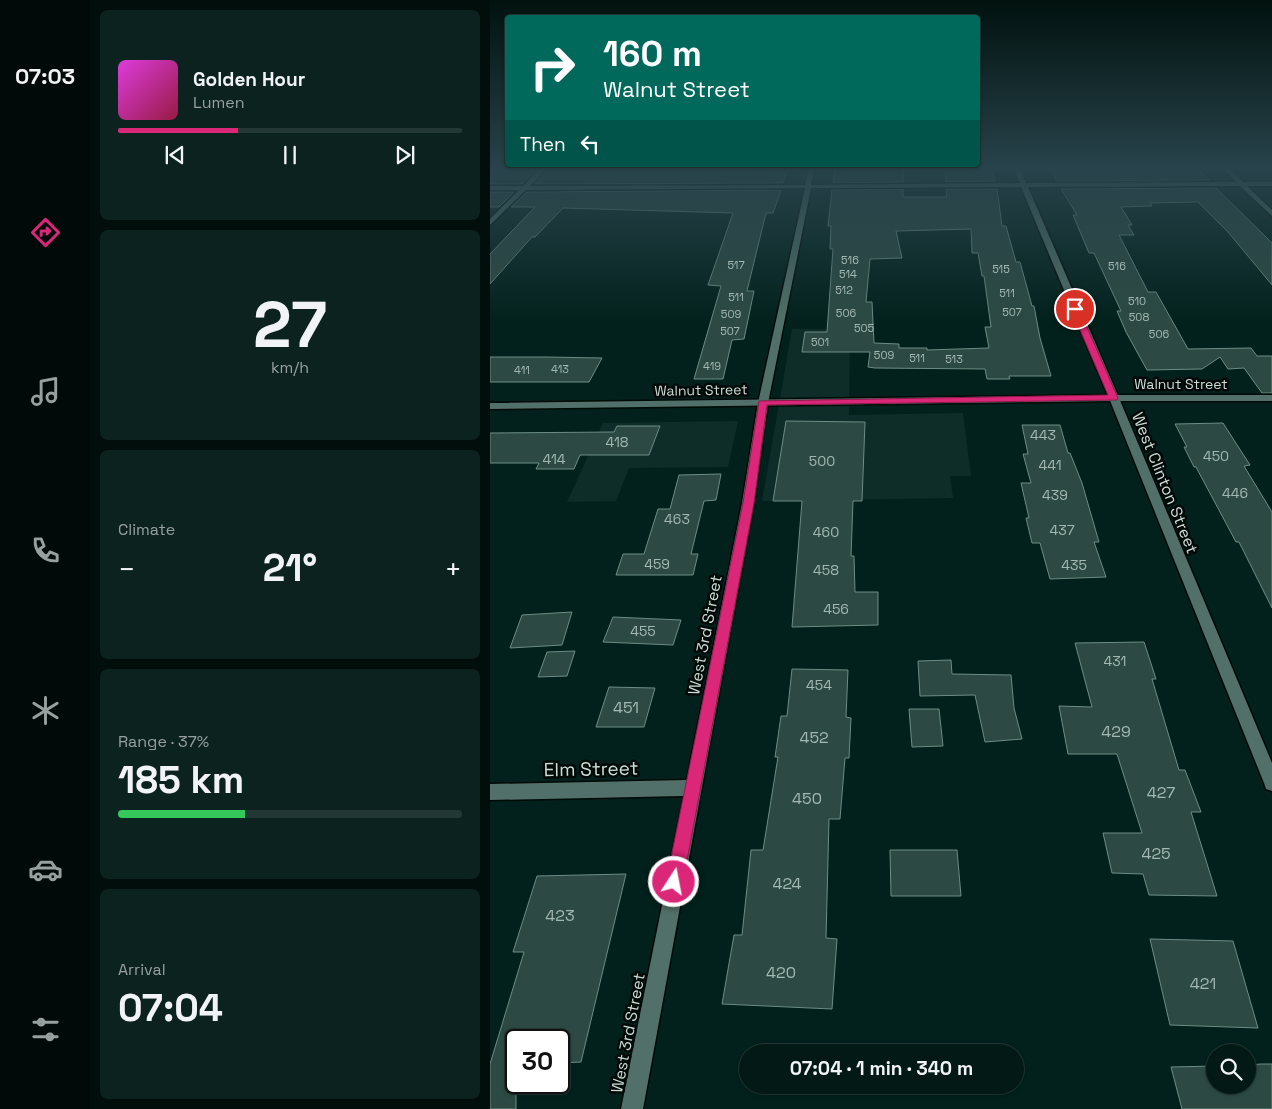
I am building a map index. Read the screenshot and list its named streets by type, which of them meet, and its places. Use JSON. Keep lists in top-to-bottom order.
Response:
{
  "streets": {
    "street": [
      "Walnut Street",
      "West Clinton Street",
      "West 3rd Street",
      "Elm Street"
    ]
  },
  "crossings": [
    ["Walnut Street", "West Clinton Street"],
    ["Walnut Street", "West 3rd Street"],
    ["West 3rd Street", "Elm Street"]
  ],
  "house_numbers": [
    "516",
    "517",
    "516",
    "515",
    "514",
    "512",
    "511",
    "511",
    "510",
    "507",
    "506",
    "509",
    "508",
    "505",
    "507",
    "506",
    "501",
    "509",
    "511",
    "513",
    "419",
    "413",
    "411",
    "443",
    "418",
    "450",
    "414",
    "500",
    "441",
    "446",
    "439",
    "463",
    "437",
    "460",
    "459",
    "435",
    "458",
    "456",
    "455",
    "431",
    "454",
    "451",
    "429",
    "452",
    "427",
    "450",
    "425",
    "424",
    "423",
    "420",
    "421"
  ],
  "page": {
    "tabs": "07:03",
    "turn": ["160 m", "Walnut Street"],
    "song": ["Golden Hour", "Lumen"],
    "then": "Then",
    "tile": [
      ["27", "km/h"],
      "Climate",
      ["Range · 37%", "185 km"],
      ["Arrival", "07:04"]
    ],
    "heat": ["−", "21°", "+"],
    "limit": "30",
    "trip": "07:04 · 1 min · 340 m"
  }
}
